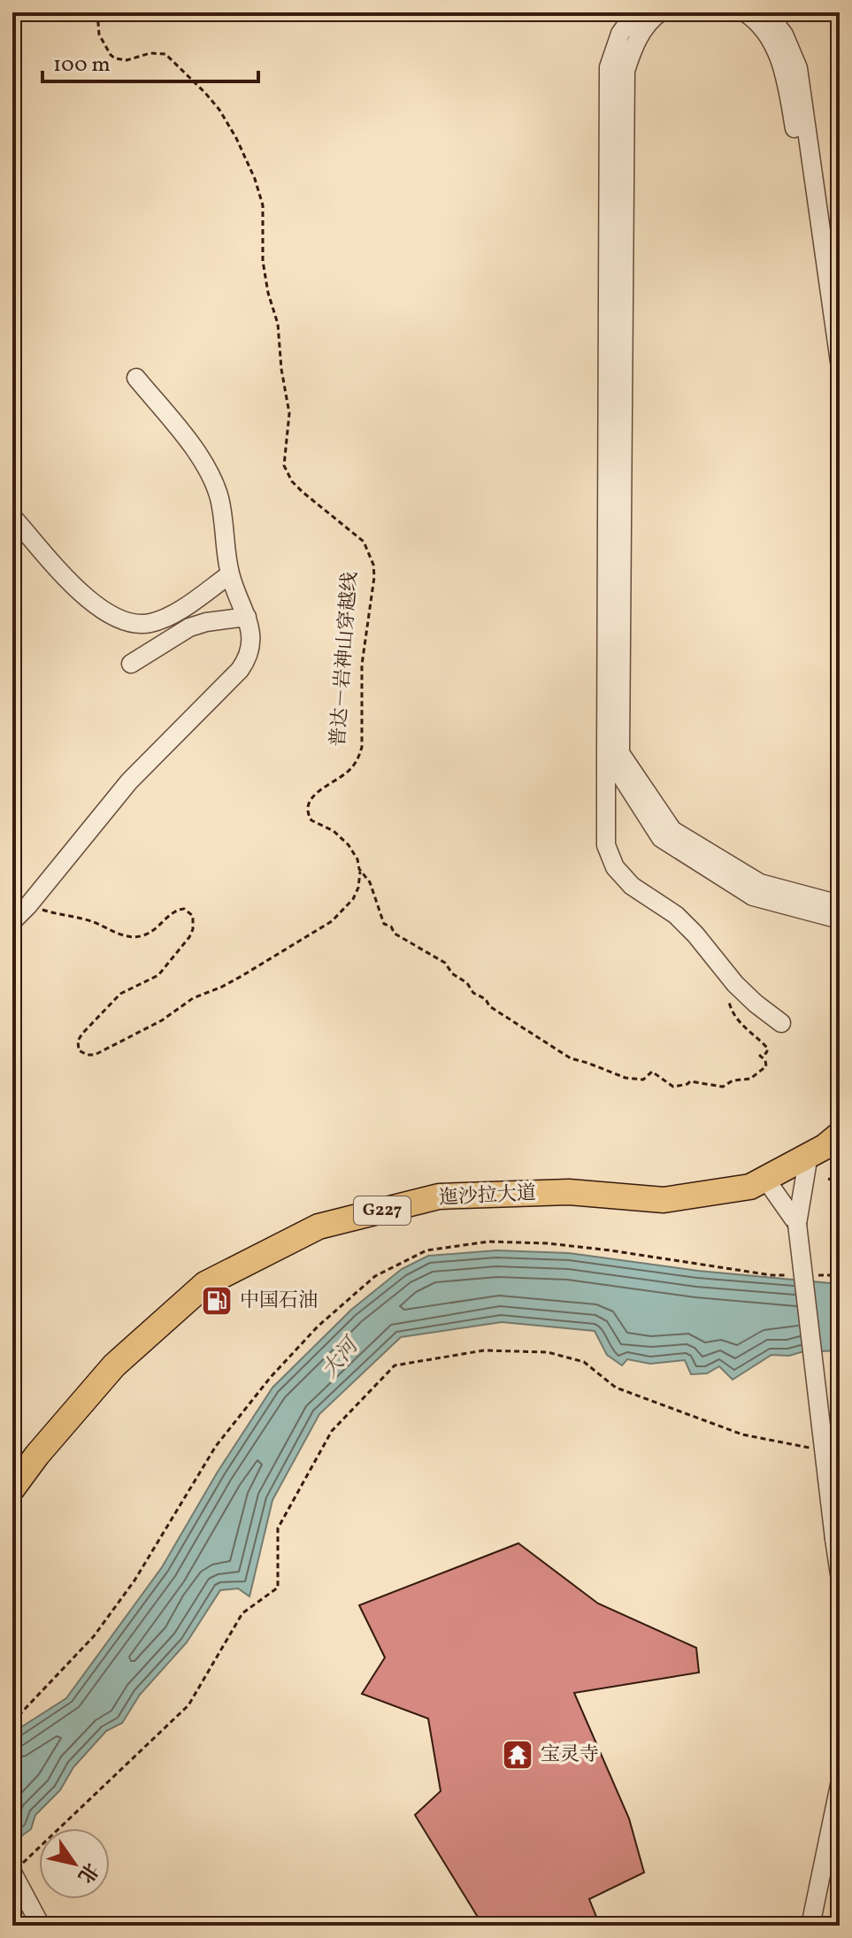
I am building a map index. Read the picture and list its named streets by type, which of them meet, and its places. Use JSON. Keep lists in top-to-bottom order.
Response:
{
  "streets": {
    "highway": ["迤沙拉大道", "G227"],
    "path": ["普达－岩神山穿越线"]
  },
  "water": ["大河"],
  "places": {
    "fuel station": ["中国石油"],
    "temple": ["宝灵寺"]
  },
  "scale_bar": "100 m",
  "north": "bottom right"
}
